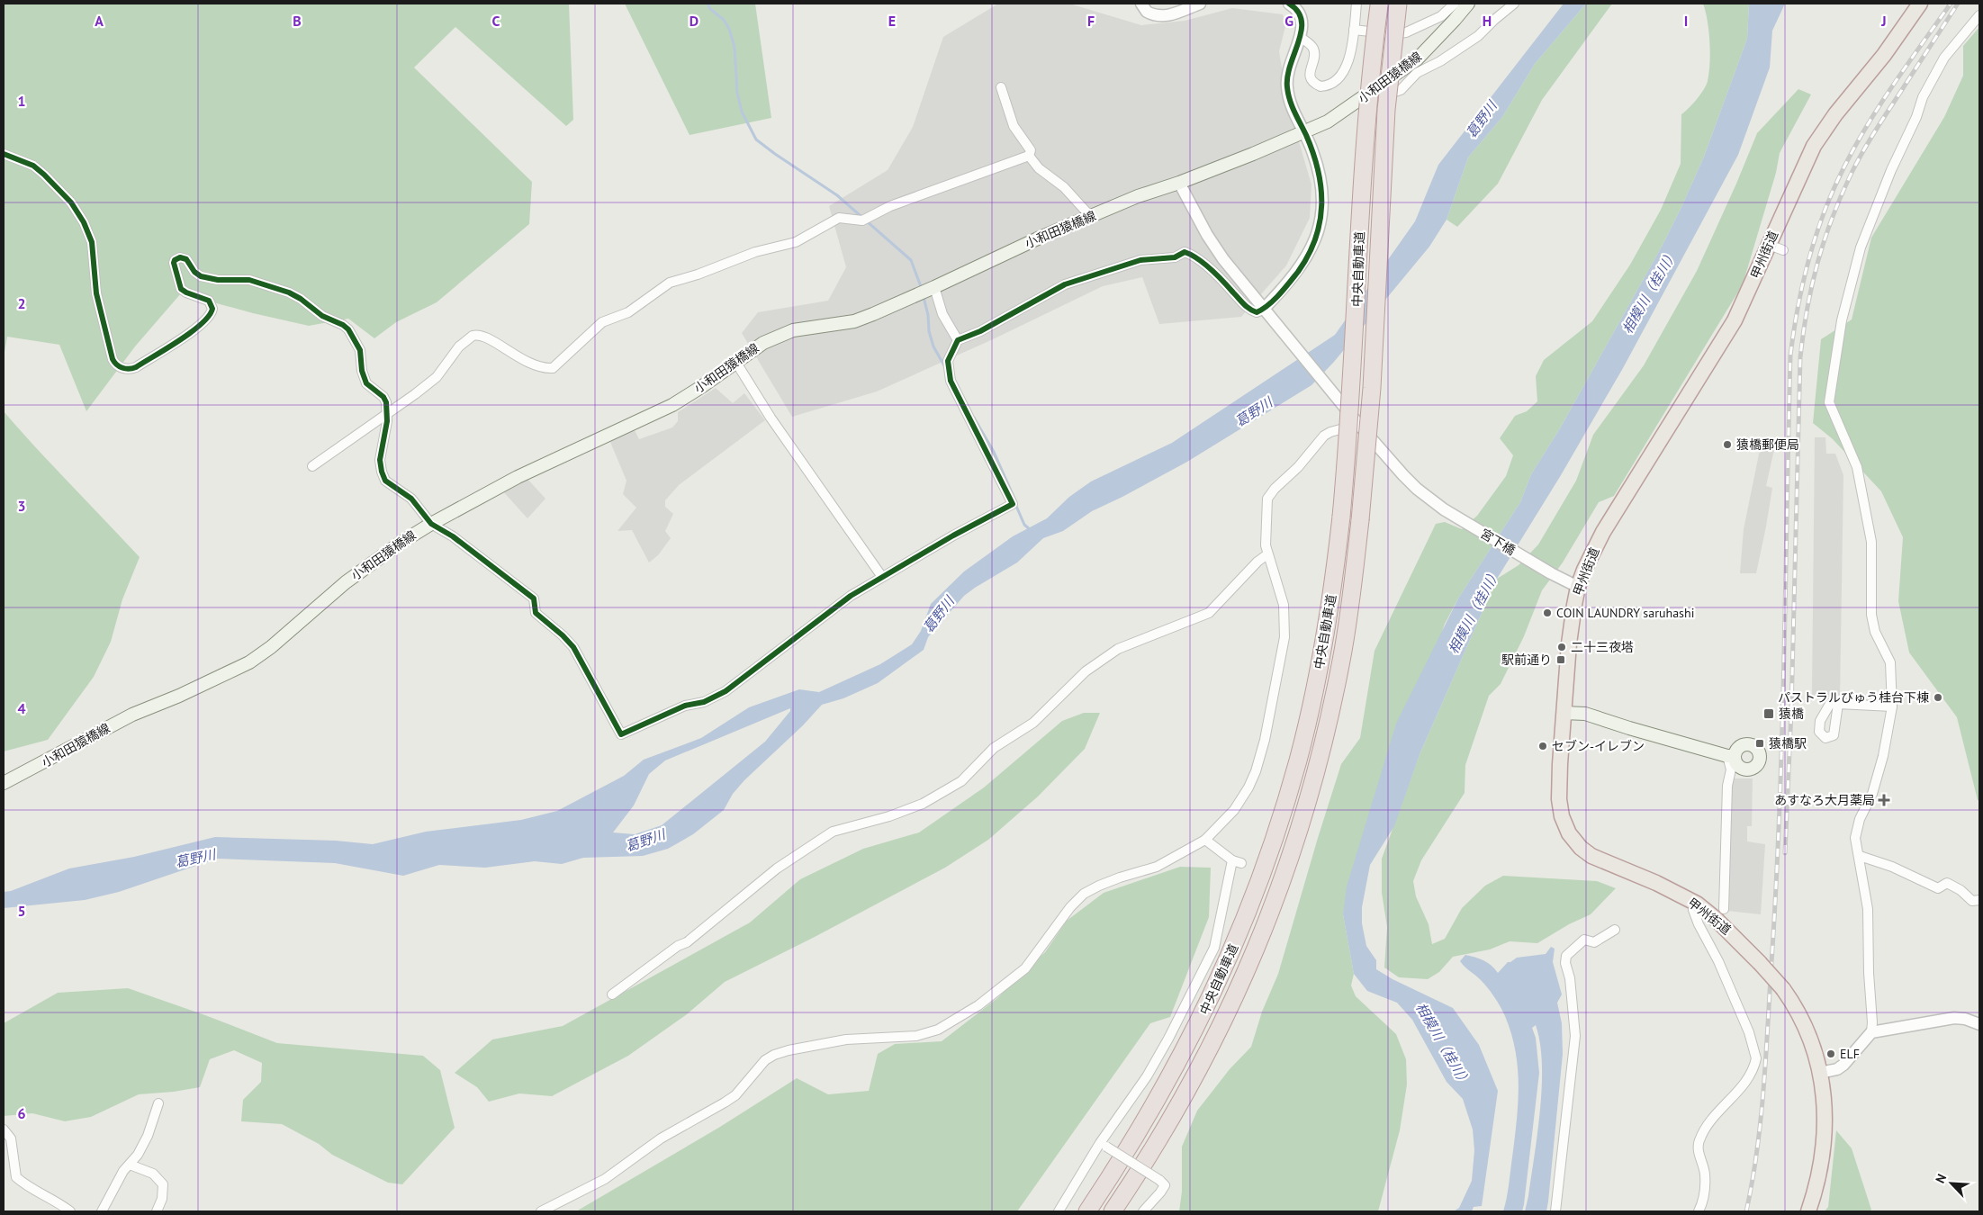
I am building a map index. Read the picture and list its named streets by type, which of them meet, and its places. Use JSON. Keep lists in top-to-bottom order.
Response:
{
  "streets": {
    "highway": ["甲州街道", "中央自動車道"],
    "main road": ["小和田猿橋線"],
    "street": ["宮下橋"]
  },
  "crossings": [
    ["小和田猿橋線", "宮下橋"],
    ["甲州街道", "宮下橋"]
  ],
  "water": ["葛野川", "相模川（桂川）"],
  "places": {
    "other": [
      "猿橋郵便局",
      "COIN LAUNDRY saruhashi",
      "二十三夜塔",
      "パストラルびゅう桂台下棟",
      "セブン-イレブン",
      "ELF"
    ],
    "transit": ["駅前通り", "猿橋", "猿橋駅"],
    "health": ["あすなろ大月薬局"]
  },
  "north": "top left",
  "grid": {
    "columns": [
      "A",
      "B",
      "C",
      "D",
      "E",
      "F",
      "G",
      "H",
      "I",
      "J"
    ],
    "rows": [
      "1",
      "2",
      "3",
      "4",
      "5",
      "6"
    ]
  }
}
